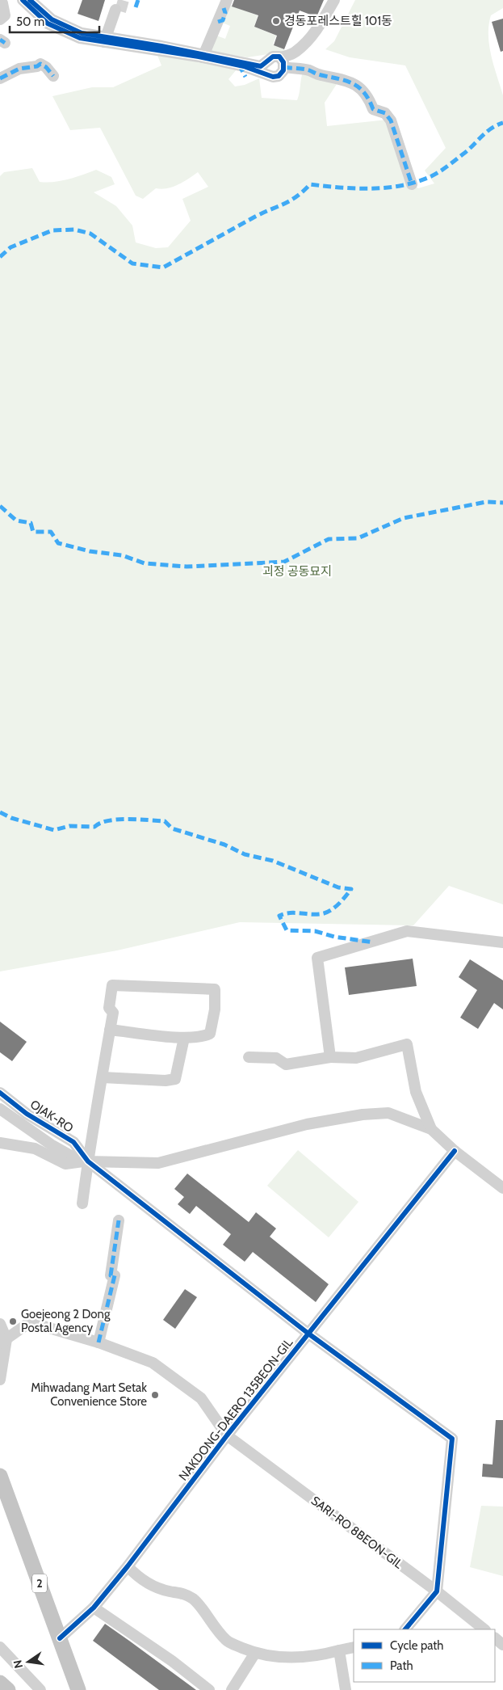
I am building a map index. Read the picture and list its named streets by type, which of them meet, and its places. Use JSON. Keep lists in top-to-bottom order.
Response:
{
  "streets": {
    "main road": ["2"],
    "street": ["OJAK-RO", "NAKDONG-DAERO 135BEON-GIL", "SARI-RO 8BEON-GIL"]
  },
  "crossings": [
    ["OJAK-RO", "NAKDONG-DAERO 135BEON-GIL"],
    ["NAKDONG-DAERO 135BEON-GIL", "SARI-RO 8BEON-GIL"],
    ["NAKDONG-DAERO 135BEON-GIL", "2"]
  ],
  "parks": ["괴정 공동묘지"],
  "places": ["경동포레스트힐 101동", "Goejeong 2 Dong Postal Agency", "Mihwadang Mart Setak Convenience Store"],
  "legend": ["Cycle path", "Path"],
  "scale_bar": "50 m",
  "north": "left"
}
